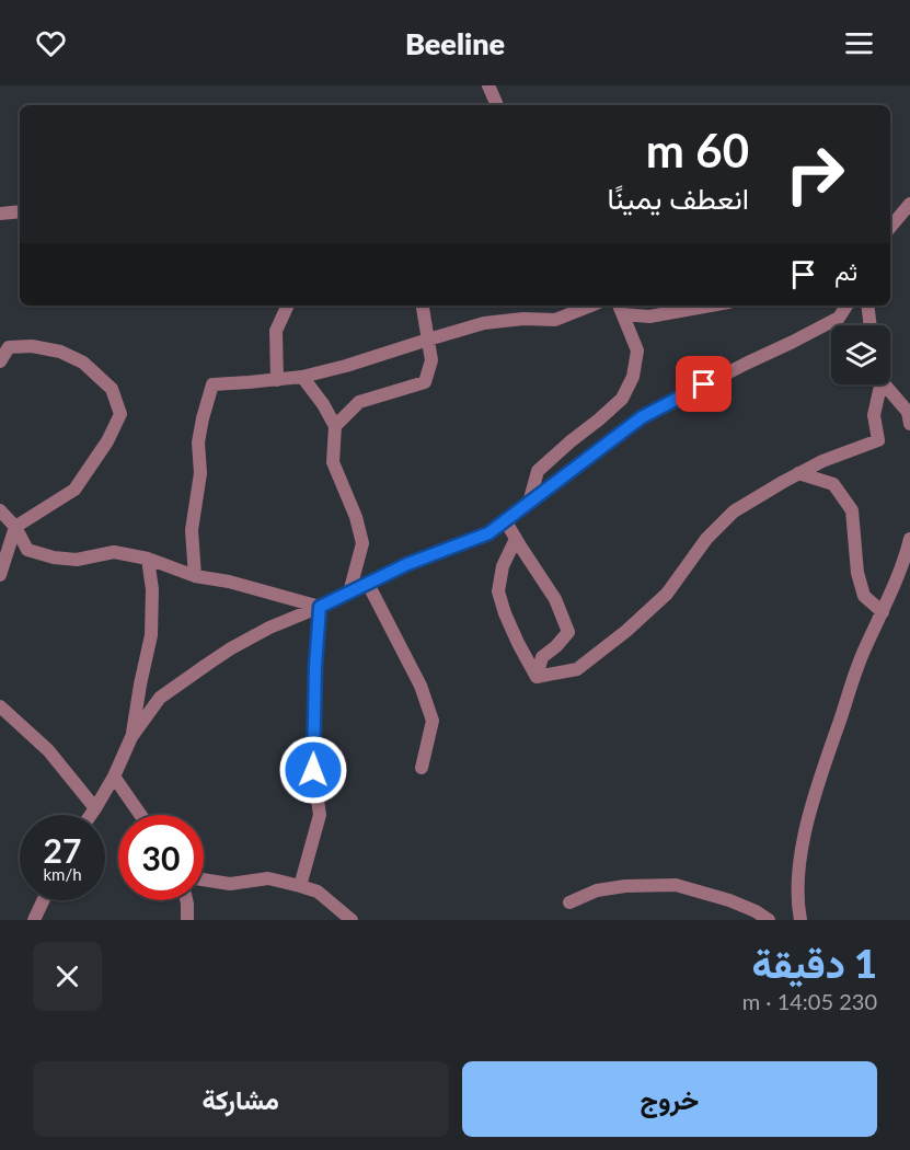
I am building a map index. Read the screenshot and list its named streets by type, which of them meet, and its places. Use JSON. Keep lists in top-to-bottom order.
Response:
{
  "page": {
    "header": "Beeline",
    "turn": ["60 m", "انعطف يمينًا"],
    "then": "ثم",
    "speed": "27 km/h",
    "limit": "30",
    "heading": ["1 دقيقة", "230 m · 14:05"],
    "buttons": ["خروج", "مشاركة"]
  }
}
